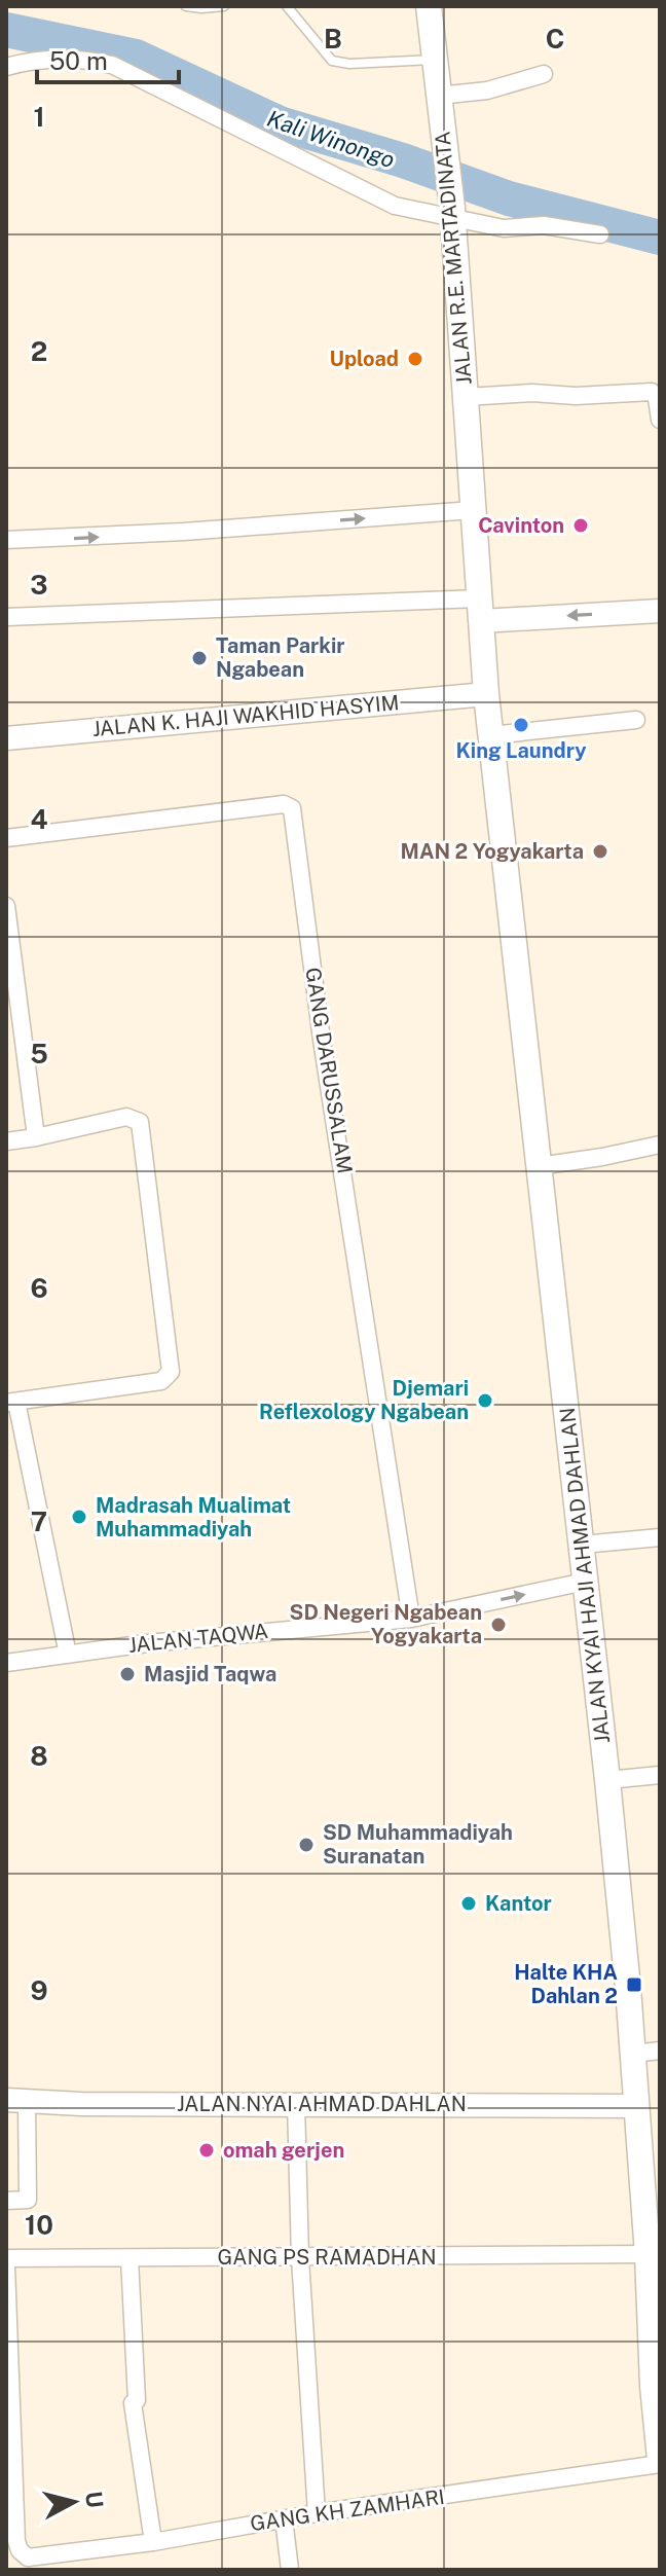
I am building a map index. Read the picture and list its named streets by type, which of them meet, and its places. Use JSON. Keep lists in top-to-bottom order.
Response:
{
  "streets": {
    "main road": [
      "JALAN R.E. MARTADINATA",
      "JALAN K. HAJI WAKHID HASYIM",
      "JALAN KYAI HAJI AHMAD DAHLAN",
      "JALAN NYAI AHMAD DAHLAN"
    ],
    "street": [
      "GANG DARUSSALAM",
      "JALAN TAQWA",
      "GANG PS RAMADHAN",
      "GANG KH ZAMHARI"
    ]
  },
  "crossings": [
    ["JALAN R.E. MARTADINATA", "JALAN KYAI HAJI AHMAD DAHLAN"],
    ["JALAN K. HAJI WAKHID HASYIM", "JALAN KYAI HAJI AHMAD DAHLAN"],
    ["GANG DARUSSALAM", "JALAN TAQWA"],
    ["JALAN KYAI HAJI AHMAD DAHLAN", "JALAN TAQWA"],
    ["JALAN KYAI HAJI AHMAD DAHLAN", "JALAN NYAI AHMAD DAHLAN"],
    ["JALAN KYAI HAJI AHMAD DAHLAN", "GANG PS RAMADHAN"],
    ["JALAN KYAI HAJI AHMAD DAHLAN", "GANG KH ZAMHARI"]
  ],
  "water": ["Kali Winongo"],
  "places": {
    "other": [
      "Upload",
      "Cavinton",
      "Taman Parkir Ngabean",
      "King Laundry",
      "MAN 2 Yogyakarta",
      "Djemari Reflexology Ngabean",
      "Madrasah Mualimat Muhammadiyah",
      "SD Negeri Ngabean Yogyakarta",
      "Masjid Taqwa",
      "SD Muhammadiyah Suranatan",
      "Kantor",
      "omah gerjen"
    ],
    "transit": ["Halte KHA Dahlan 2"]
  },
  "scale_bar": "50 m",
  "north": "right",
  "grid": {
    "columns": ["B", "C"],
    "rows": [
      "1",
      "2",
      "3",
      "4",
      "5",
      "6",
      "7",
      "8",
      "9",
      "10"
    ]
  }
}
